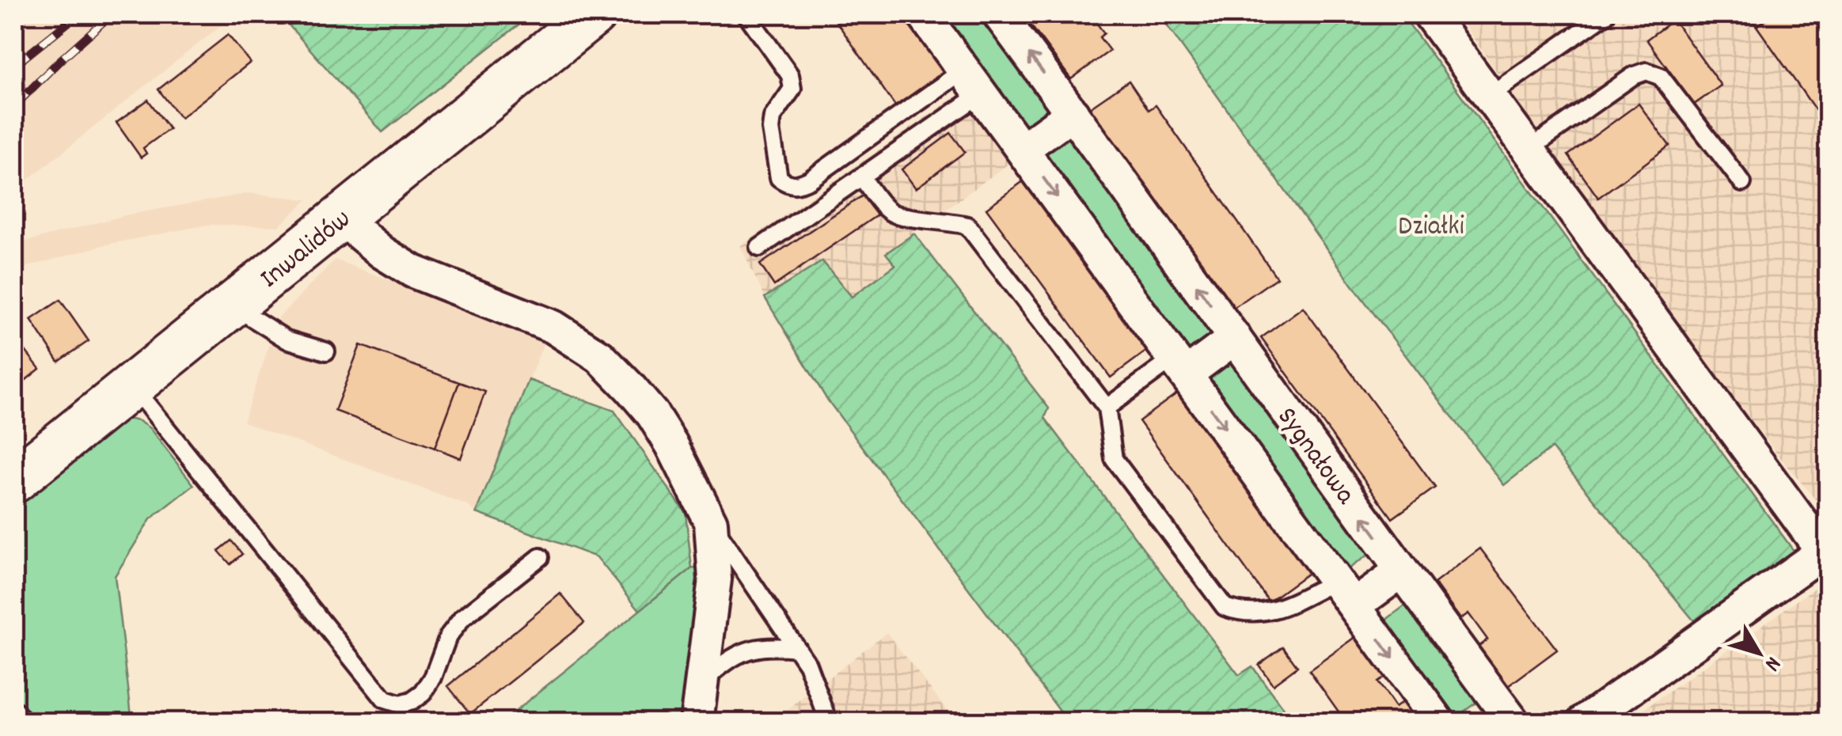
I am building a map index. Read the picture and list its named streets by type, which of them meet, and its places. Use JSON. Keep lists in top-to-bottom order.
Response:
{
  "streets": {
    "street": ["Inwalidów", "Sygnałowa"]
  },
  "parks": ["Działki"],
  "north": "bottom right"
}
